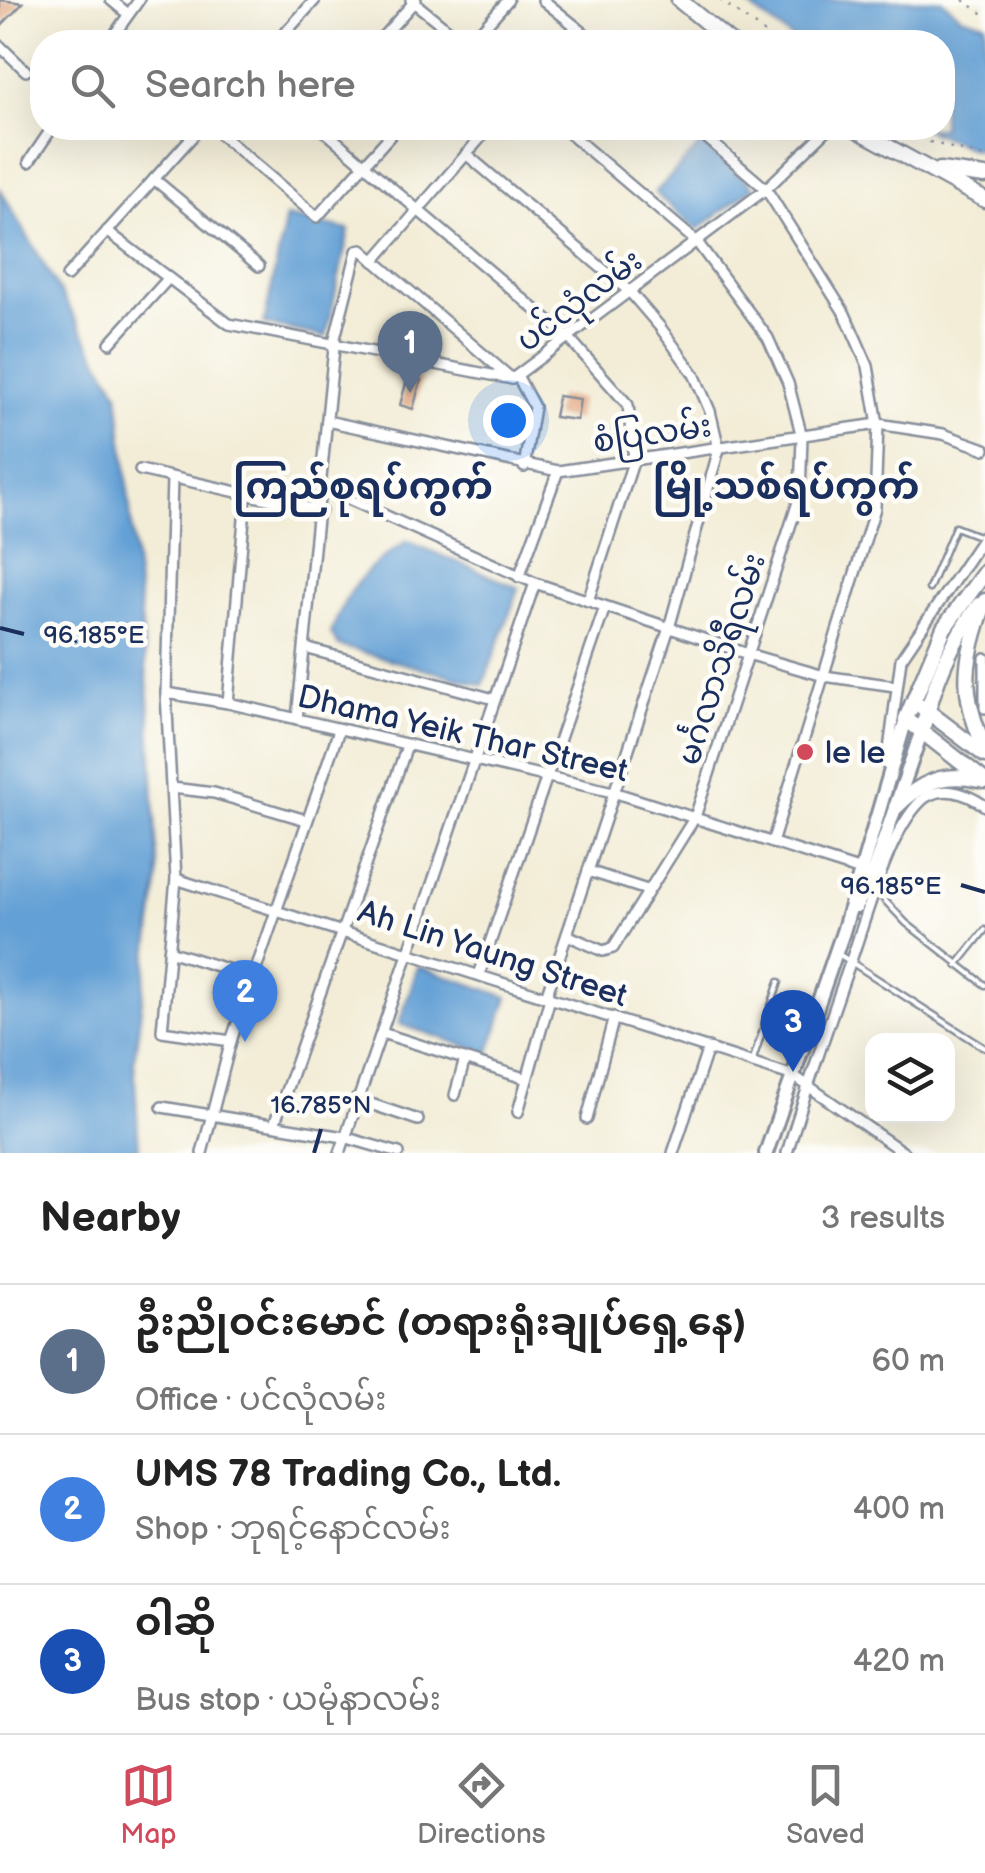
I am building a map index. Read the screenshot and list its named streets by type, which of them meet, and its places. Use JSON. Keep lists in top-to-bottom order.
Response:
{
  "streets": {
    "street": [
      "ပင်လုံလမ်း",
      "စံပြလမ်း",
      "မင်္ဂလာသိရီလမ်း",
      "Dhama Yeik Thar Street",
      "Ah Lin Yaung Street"
    ]
  },
  "crossings": [
    ["ပင်လုံလမ်း", "မင်္ဂလာသိရီလမ်း"],
    ["စံပြလမ်း", "မင်္ဂလာသိရီလမ်း"],
    ["မင်္ဂလာသိရီလမ်း", "Dhama Yeik Thar Street"]
  ],
  "districts": ["ကြည်စုရပ်ကွက်", "မြို့သစ်ရပ်ကွက်"],
  "places": ["le le"],
  "page": {
    "search": "Search here",
    "pins": ["1", "2", "3"],
    "heading": ["Nearby", "3 results"],
    "list": [
      {
        "mark": "1",
        "name": "ဦးညိုဝင်းမောင် (တရားရုံးချုပ်ရှေ့နေ)",
        "note": "Office · ပင်လုံလမ်း",
        "value": "60 m"
      },
      {
        "mark": "2",
        "name": "UMS 78 Trading Co., Ltd.",
        "note": "Shop · ဘုရင့်နောင်လမ်း",
        "value": "400 m"
      },
      {
        "mark": "3",
        "name": "ဝါဆို",
        "note": "Bus stop · ယမုံနာလမ်း",
        "value": "420 m"
      }
    ],
    "nav": ["Map", "Directions", "Saved"]
  },
  "coordinates": ["96.185°E", "16.785°N"]
}
